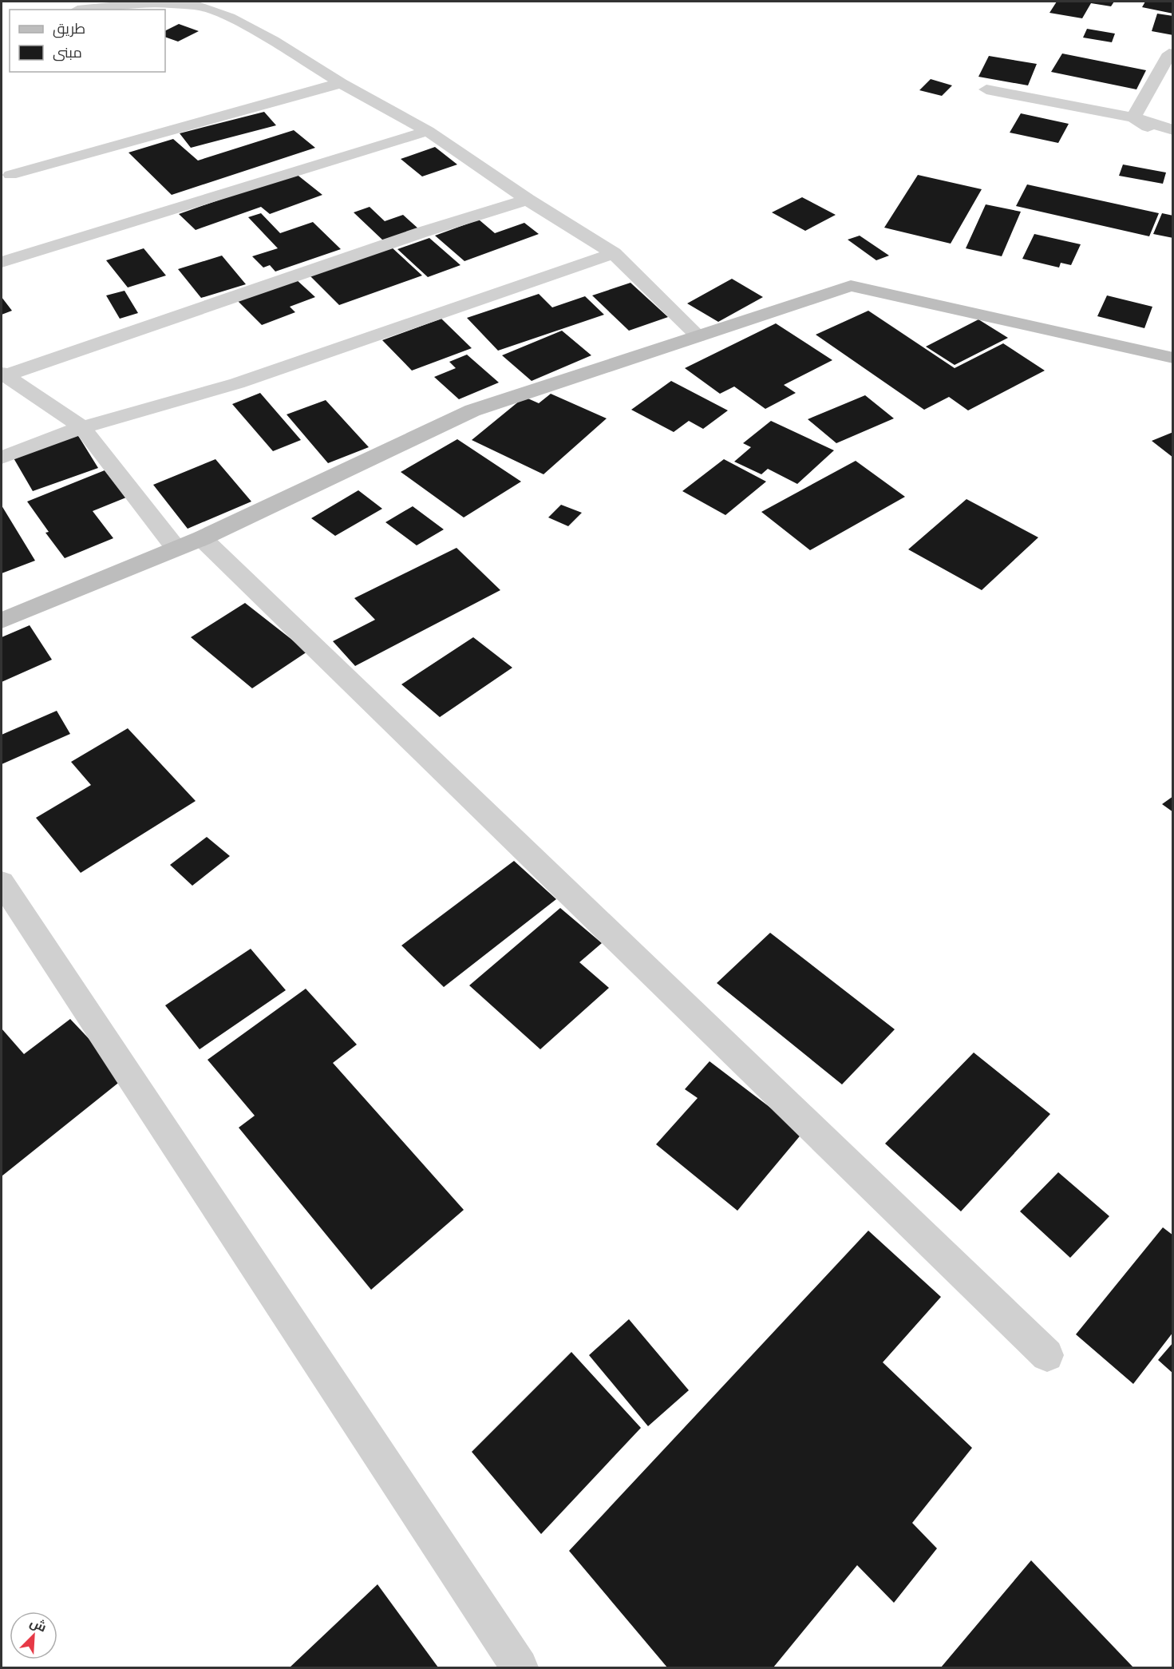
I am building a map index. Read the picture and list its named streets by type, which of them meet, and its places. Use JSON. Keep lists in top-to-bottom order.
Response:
{
  "legend": ["طريق", "مبنى"],
  "north": "top right"
}
